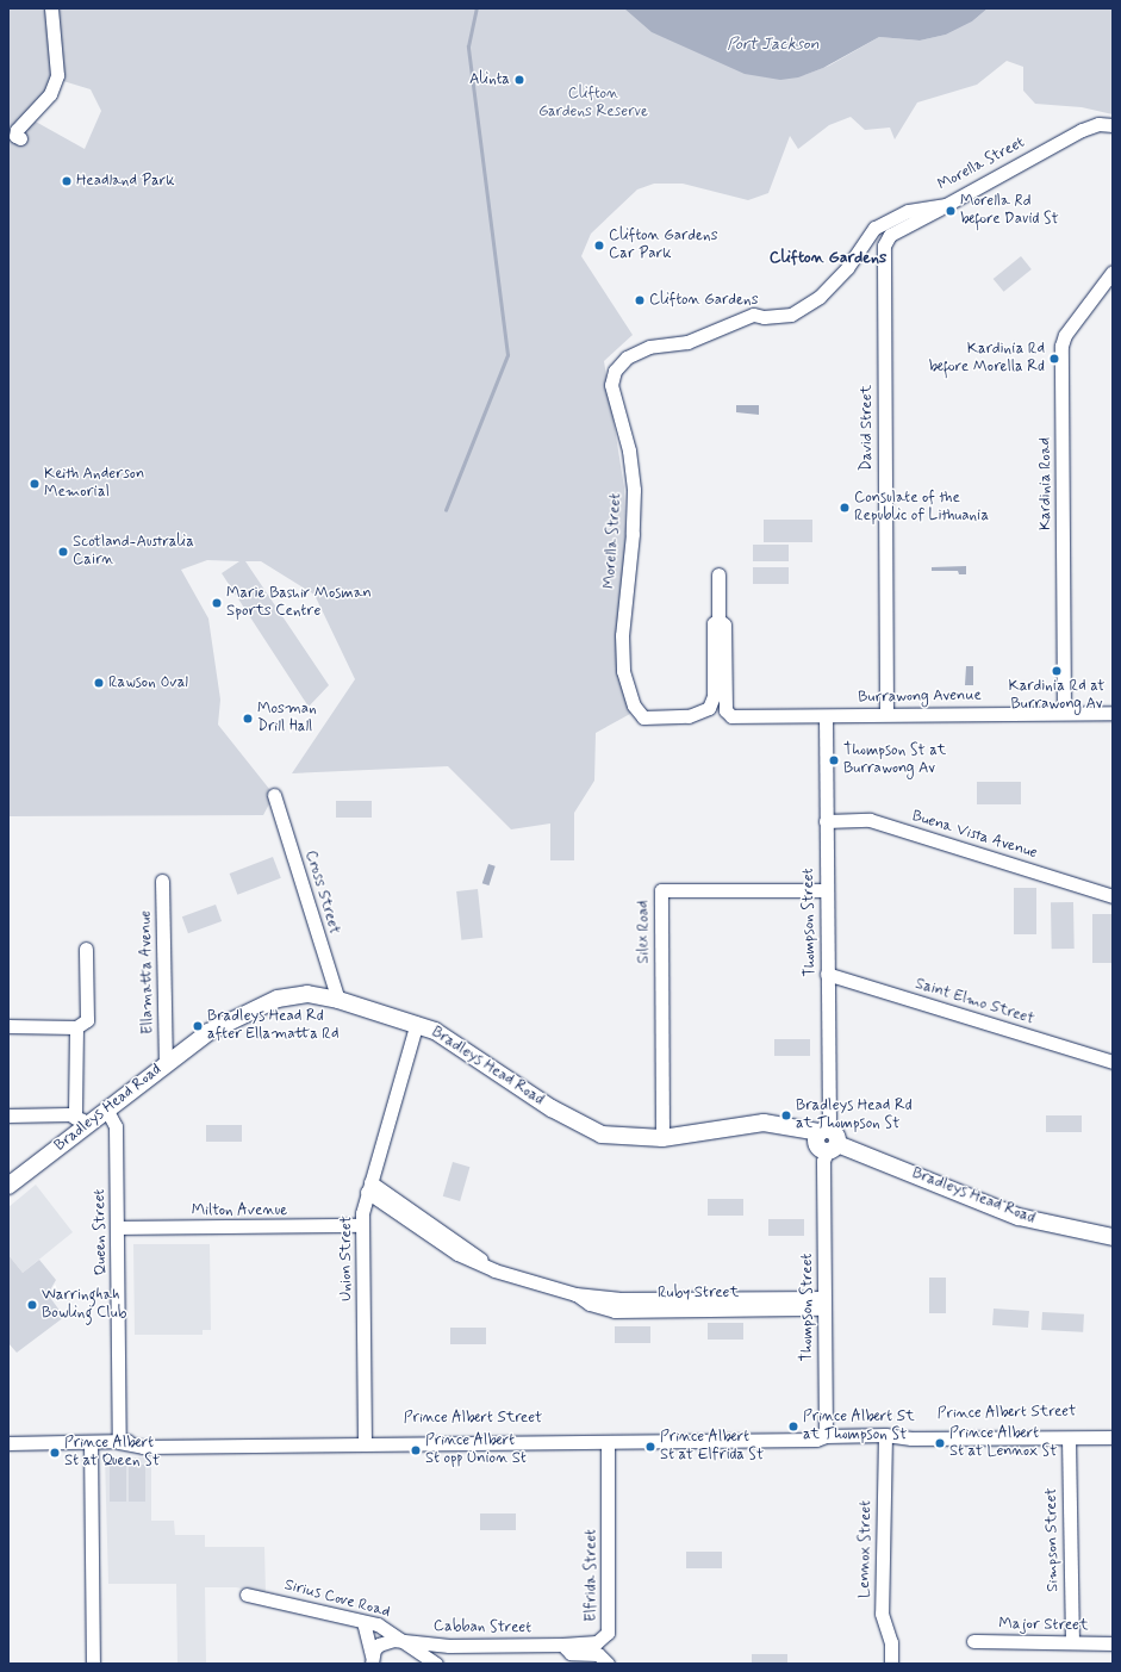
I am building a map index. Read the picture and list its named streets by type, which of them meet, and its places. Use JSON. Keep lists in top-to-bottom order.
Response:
{
  "streets": {
    "main road": ["Bradleys Head Road"],
    "street": [
      "Morella Street",
      "David Street",
      "Kardinia Road",
      "Burrawong Avenue",
      "Buena Vista Avenue",
      "Cross Street",
      "Thompson Street",
      "Silex Road",
      "Ellamatta Avenue",
      "Saint Elmo Street",
      "Milton Avenue",
      "Queen Street",
      "Union Street",
      "Ruby Street",
      "Prince Albert Street",
      "Simpson Street",
      "Lennox Street",
      "Elfrida Street",
      "Sirius Cove Road",
      "Major Street",
      "Cabban Street"
    ]
  },
  "crossings": [
    ["Morella Street", "David Street"],
    ["Morella Street", "Burrawong Avenue"],
    ["David Street", "Burrawong Avenue"],
    ["Kardinia Road", "Burrawong Avenue"],
    ["Burrawong Avenue", "Thompson Street"],
    ["Buena Vista Avenue", "Thompson Street"],
    ["Cross Street", "Bradleys Head Road"],
    ["Thompson Street", "Silex Road"],
    ["Thompson Street", "Saint Elmo Street"],
    ["Thompson Street", "Bradleys Head Road"],
    ["Thompson Street", "Ruby Street"],
    ["Thompson Street", "Prince Albert Street"],
    ["Silex Road", "Bradleys Head Road"],
    ["Ellamatta Avenue", "Bradleys Head Road"],
    ["Bradleys Head Road", "Queen Street"],
    ["Bradleys Head Road", "Union Street"],
    ["Milton Avenue", "Queen Street"],
    ["Milton Avenue", "Union Street"],
    ["Queen Street", "Prince Albert Street"],
    ["Union Street", "Ruby Street"],
    ["Union Street", "Prince Albert Street"],
    ["Prince Albert Street", "Simpson Street"],
    ["Prince Albert Street", "Lennox Street"],
    ["Prince Albert Street", "Elfrida Street"],
    ["Simpson Street", "Major Street"],
    ["Elfrida Street", "Cabban Street"],
    ["Sirius Cove Road", "Cabban Street"]
  ],
  "districts": ["Clifton Gardens"],
  "water": ["Port Jackson"],
  "parks": ["Clifton Gardens Reserve"],
  "places": [
    "Alinta",
    "Headland Park",
    "Morella Rd before David St",
    "Clifton Gardens Car Park",
    "Clifton Gardens",
    "Kardinia Rd before Morella Rd",
    "Keith Anderson Memorial",
    "Consulate of the Republic of Lithuania",
    "Scotland-Australia Cairn",
    "Marie Bashir Mosman Sports Centre",
    "Kardinia Rd at Burrawong Av",
    "Rawson Oval",
    "Mosman Drill Hall",
    "Thompson St at Burrawong Av",
    "Bradleys Head Rd after Ellamatta Rd",
    "Bradleys Head Rd at Thompson St",
    "Warringhah Bowling Club",
    "Prince Albert St at Thompson St",
    "Prince Albert St at Lennox St",
    "Prince Albert St at Elfrida St",
    "Prince Albert St opp Union St",
    "Prince Albert St at Queen St"
  ]
}
